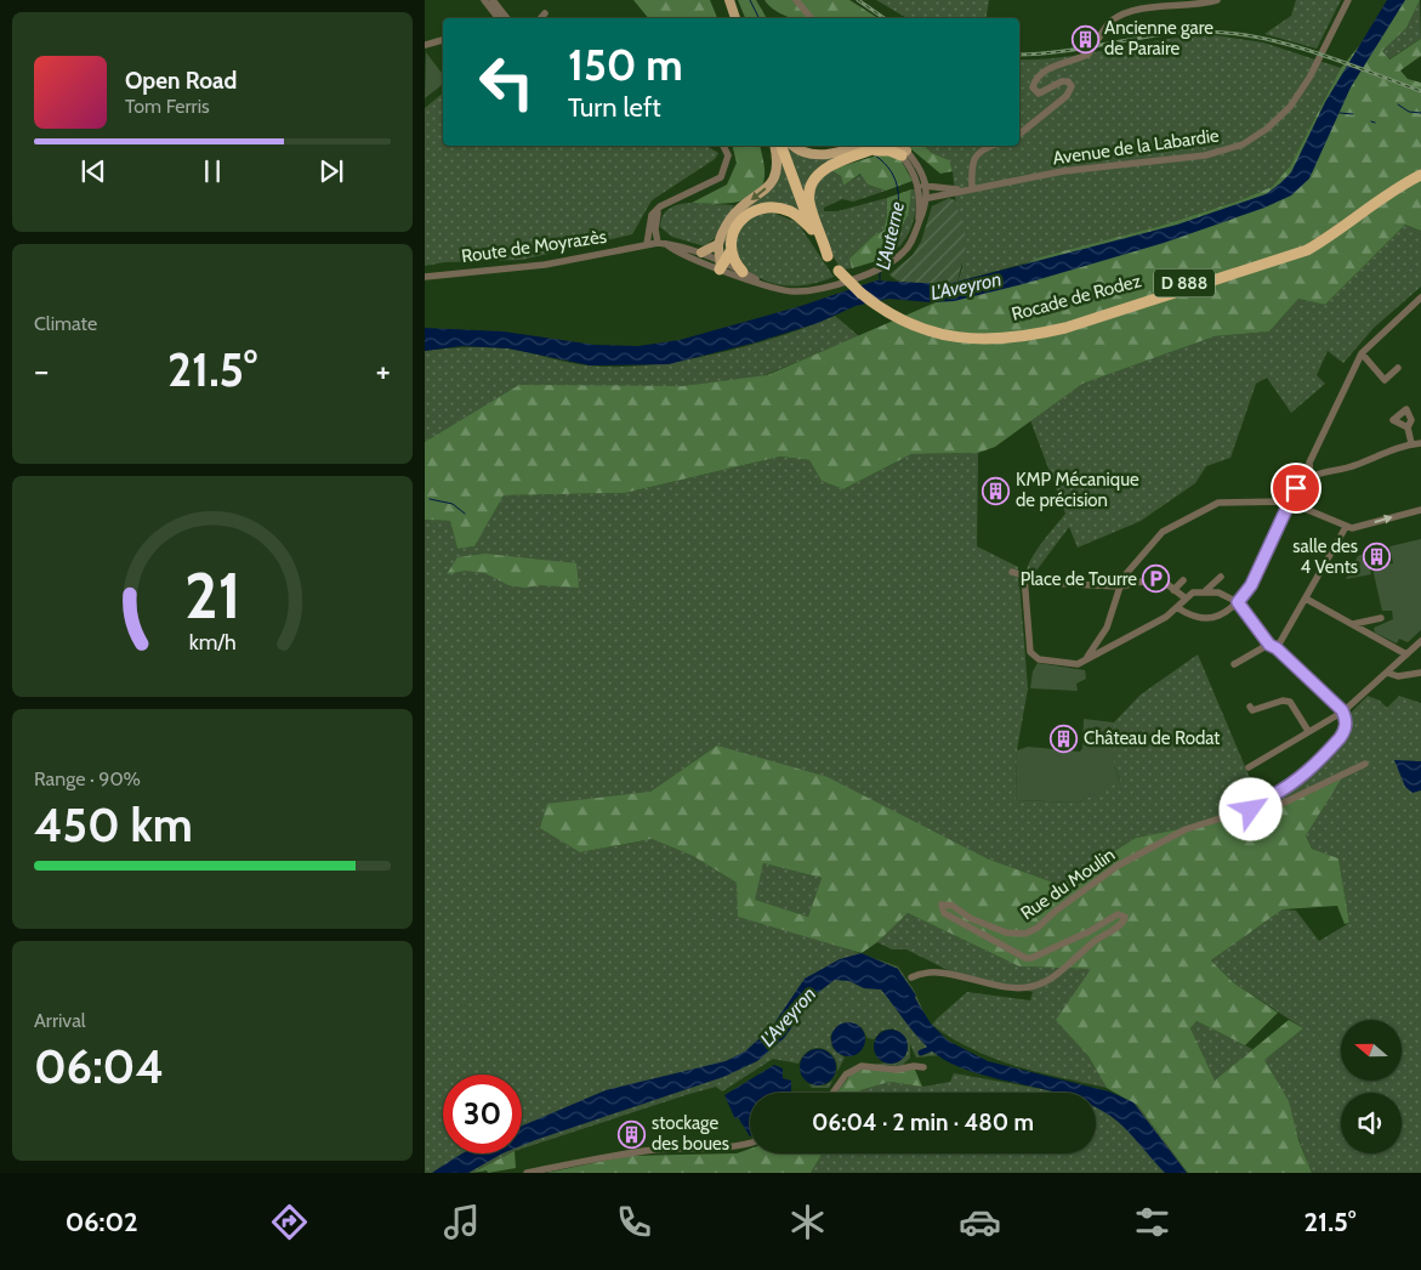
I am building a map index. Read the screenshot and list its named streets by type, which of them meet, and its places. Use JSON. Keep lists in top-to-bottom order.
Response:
{
  "streets": {
    "highway": ["D 888", "Rocade de Rodez"],
    "street": ["Avenue de la Labardie", "Route de Moyrazès", "Rue du Moulin"]
  },
  "water": ["L'Auterne", "L'Aveyron"],
  "places": {
    "building": [
      "Ancienne gare de Paraire",
      "KMP Mécanique de précision",
      "salle des 4 Vents",
      "Château de Rodat",
      "stockage des boues"
    ],
    "parking": ["Place de Tourre"]
  },
  "north": "left",
  "page": {
    "turn": ["150 m", "Turn left"],
    "song": ["Open Road", "Tom Ferris"],
    "tile": [
      "Climate",
      ["Range · 90%", "450 km"],
      ["Arrival", "06:04"]
    ],
    "heat": ["−", "21.5°", "+"],
    "limit": "30",
    "trip": "06:04 · 2 min · 480 m",
    "tabs": ["06:02", "21.5°"],
    "gauge": ["21", "km/h"]
  }
}
